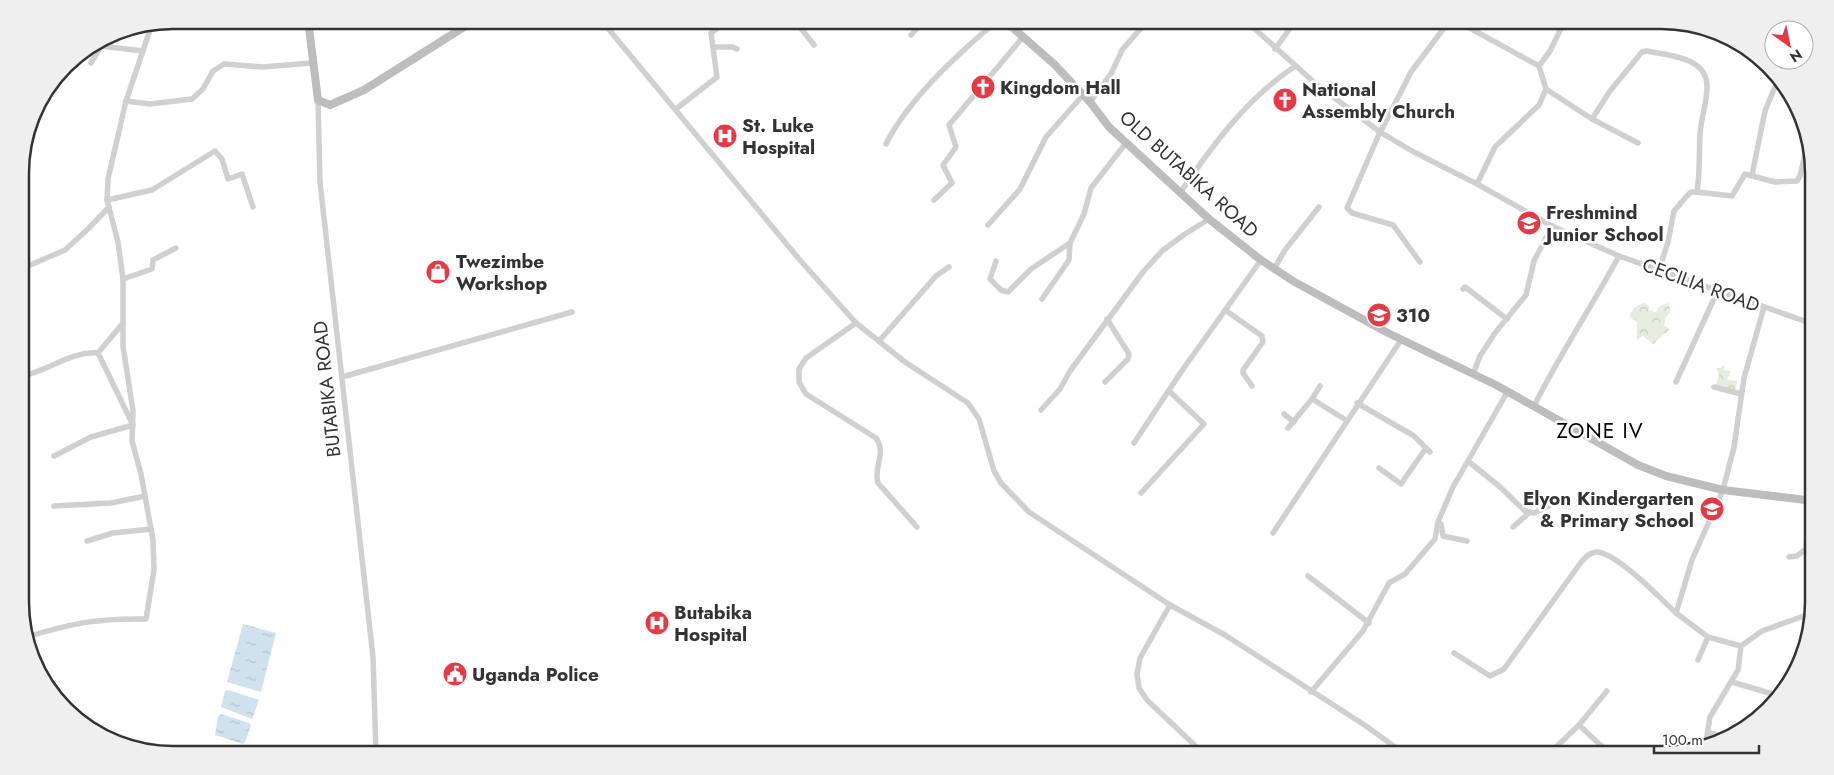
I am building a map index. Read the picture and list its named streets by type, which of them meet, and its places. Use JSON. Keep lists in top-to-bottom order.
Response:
{
  "streets": {
    "main road": ["OLD BUTABIKA ROAD", "BUTABIKA ROAD"],
    "street": ["CECILIA ROAD"]
  },
  "districts": ["ZONE IV"],
  "places": {
    "church": ["Kingdom Hall", "National Assembly Church"],
    "hospital": ["St. Luke Hospital", "Butabika Hospital"],
    "school or university": ["Freshmind Junior School", "310", "Elyon Kindergarten & Primary School"],
    "shop": ["Twezimbe Workshop"],
    "public building": ["Uganda Police"]
  },
  "scale_bar": "100 m",
  "north": "bottom right"
}
